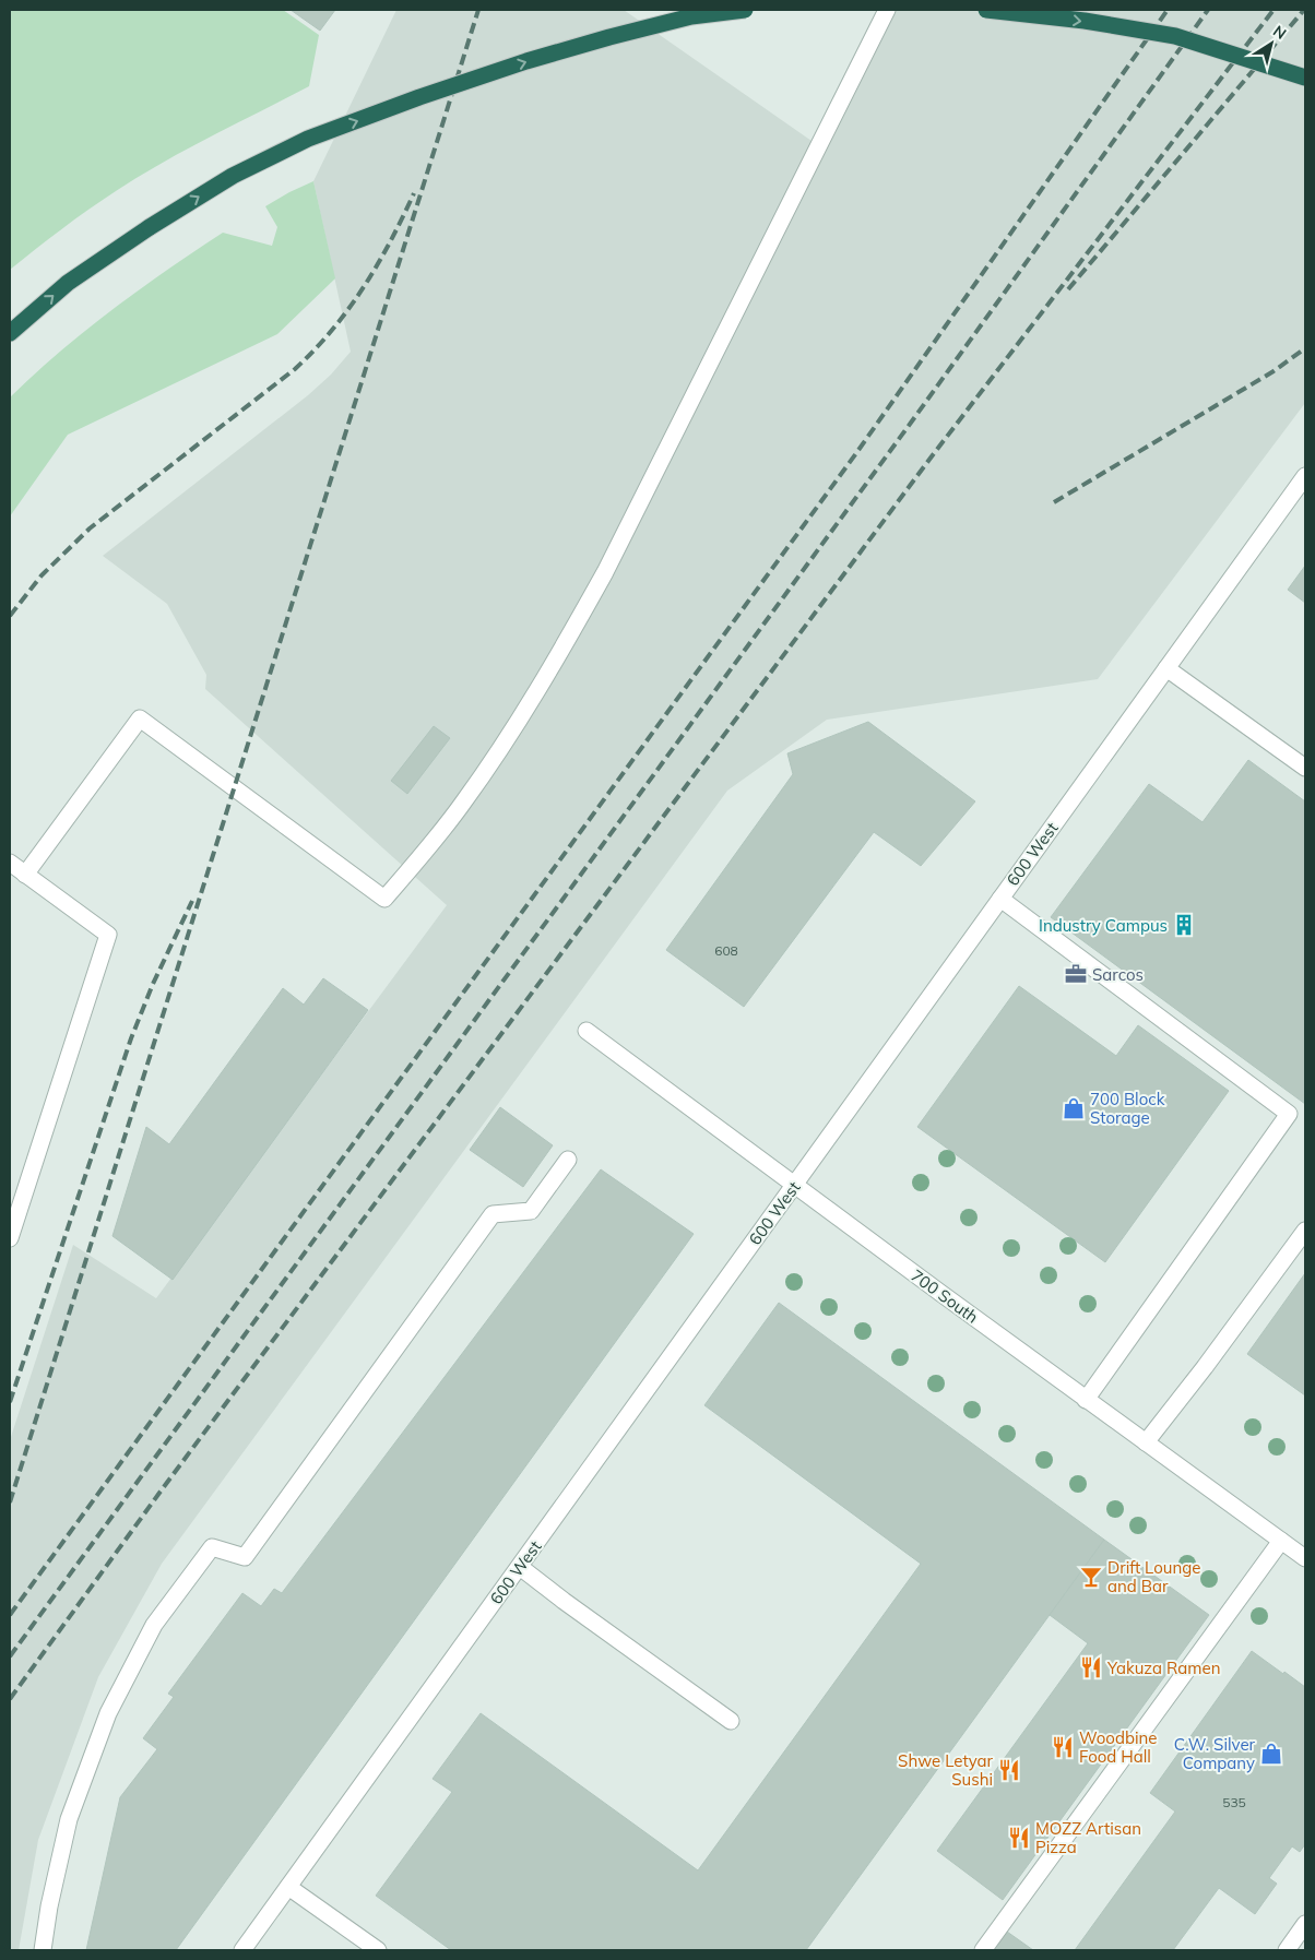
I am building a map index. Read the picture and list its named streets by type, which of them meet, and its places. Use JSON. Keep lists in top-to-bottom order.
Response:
{
  "streets": {
    "street": ["600 West", "700 South"]
  },
  "crossings": [
    ["600 West", "700 South"]
  ],
  "places": {
    "building": ["Industry Campus"],
    "office": ["Sarcos"],
    "shop": ["700 Block Storage", "C.W. Silver Company"],
    "bar": ["Drift Lounge and Bar"],
    "restaurant": [
      "Yakuza Ramen",
      "Woodbine Food Hall",
      "Shwe Letyar Sushi",
      "MOZZ Artisan Pizza"
    ]
  },
  "house_numbers": ["608", "535"],
  "north": "top right"
}
